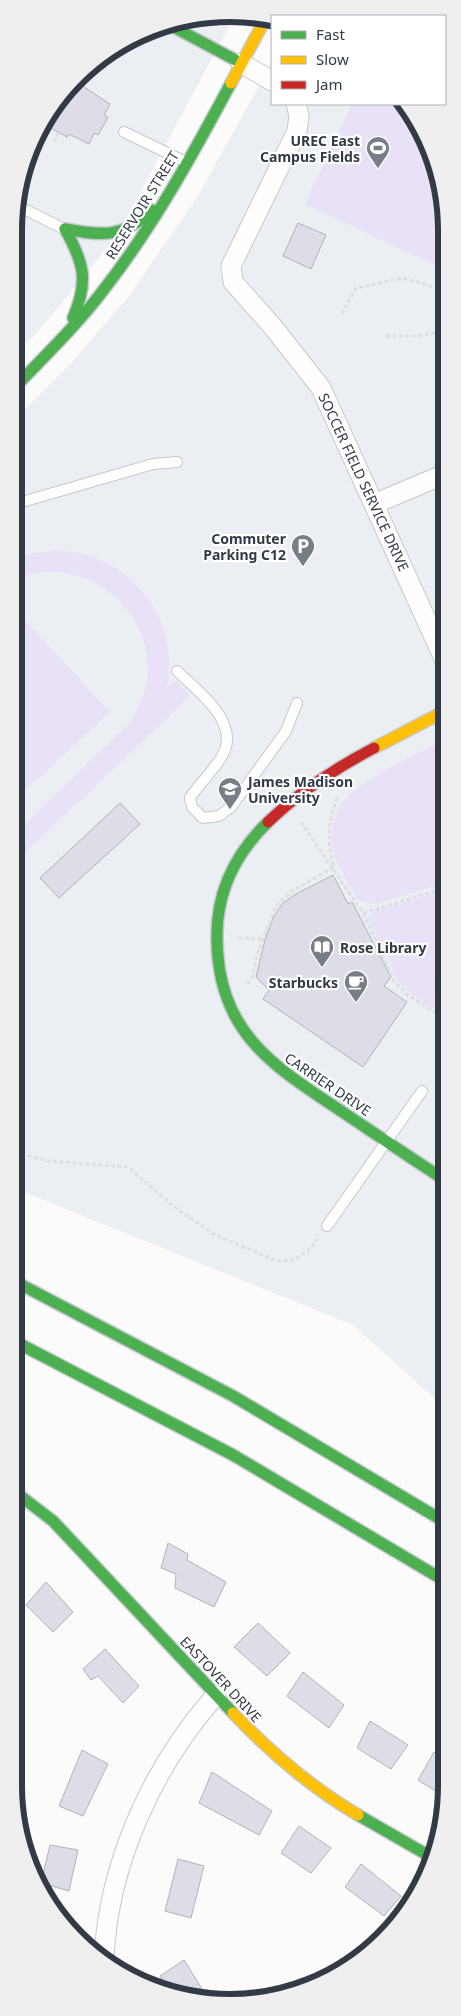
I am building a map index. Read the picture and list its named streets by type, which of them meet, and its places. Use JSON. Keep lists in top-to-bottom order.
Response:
{
  "streets": {
    "main road": ["RESERVOIR STREET", "CARRIER DRIVE", "EASTOVER DRIVE"],
    "street": ["SOCCER FIELD SERVICE DRIVE"]
  },
  "places": {
    "sports": ["UREC East Campus Fields"],
    "parking": ["Commuter Parking C12"],
    "school or university": ["James Madison University"],
    "library": ["Rose Library"],
    "cafe": ["Starbucks"]
  },
  "legend": ["Fast", "Slow", "Jam"]
}
